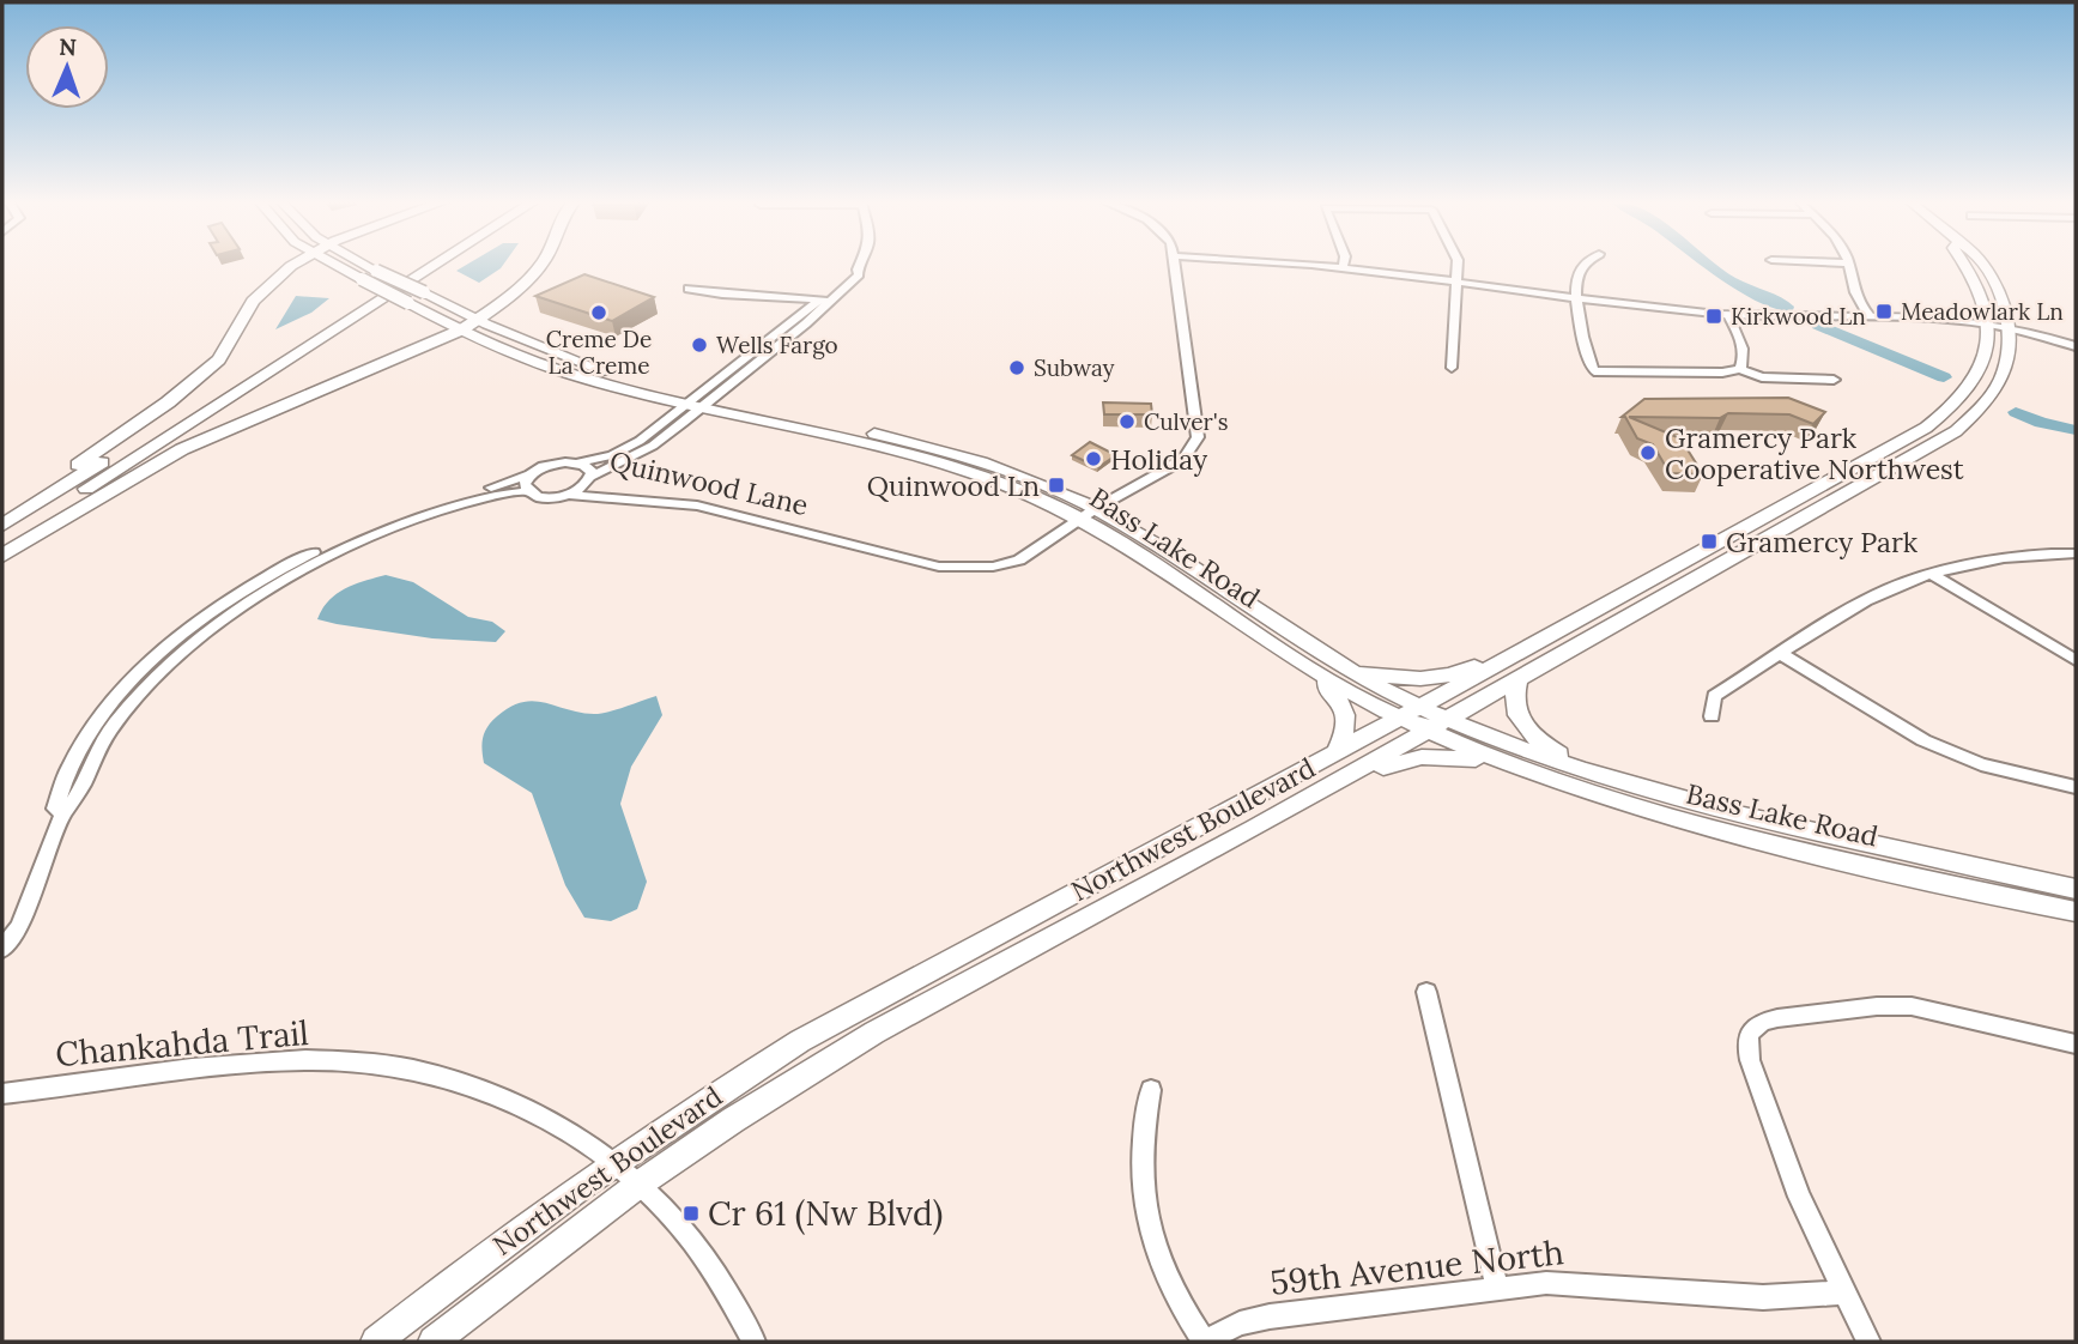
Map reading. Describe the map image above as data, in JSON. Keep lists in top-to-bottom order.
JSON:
{
  "streets": {
    "main road": ["Bass Lake Road", "Northwest Boulevard"],
    "street": ["Quinwood Lane", "Chankahda Trail", "59th Avenue North"]
  },
  "crossings": [
    ["Quinwood Lane", "Bass Lake Road"],
    ["Bass Lake Road", "Northwest Boulevard"],
    ["Northwest Boulevard", "Chankahda Trail"]
  ],
  "places": {
    "transit": [
      "Meadowlark Ln",
      "Kirkwood Ln",
      "Quinwood Ln",
      "Gramercy Park",
      "Cr 61 (Nw Blvd)"
    ],
    "other": [
      "Creme De La Creme",
      "Wells Fargo",
      "Subway",
      "Culver's",
      "Gramercy Park Cooperative Northwest",
      "Holiday"
    ]
  },
  "north": "top"
}
